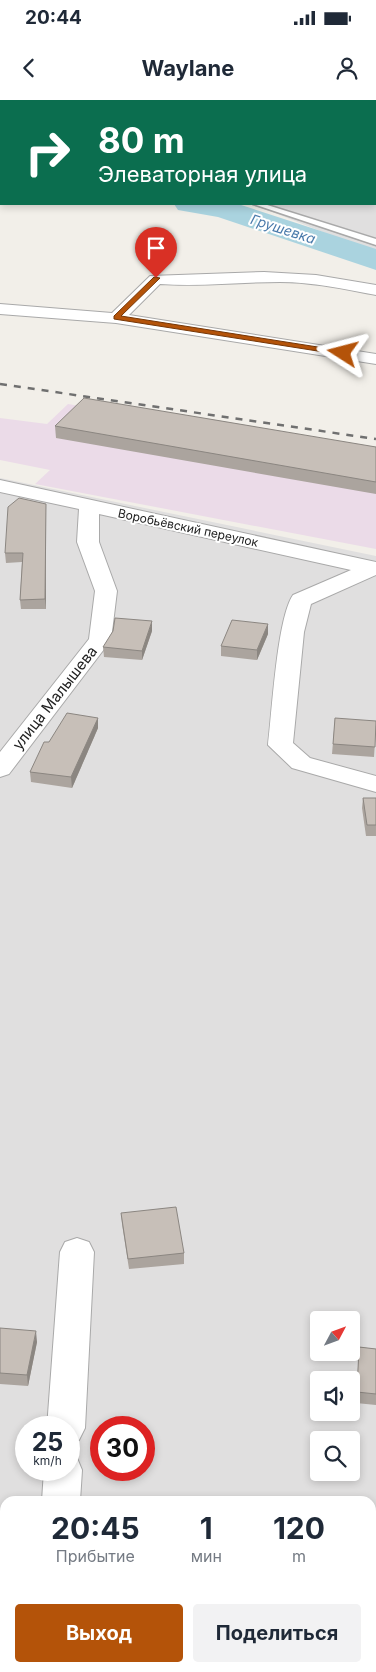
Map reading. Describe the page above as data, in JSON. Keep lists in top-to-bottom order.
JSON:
{
  "streets": {
    "street": ["Воробьёвский переулок", "улица Малышева"]
  },
  "crossings": [
    ["Воробьёвский переулок", "улица Малышева"]
  ],
  "water": ["Грушевка"],
  "north": "top right",
  "page": {
    "status": "20:44",
    "header": "Waylane",
    "turn": ["80 m", "Элеваторная улица"],
    "speed": "25 km/h",
    "limit": "30",
    "eta": [
      "20:45",
      "Прибытие",
      "1",
      "мин",
      "120",
      "m"
    ],
    "buttons": ["Выход", "Поделиться"]
  }
}
